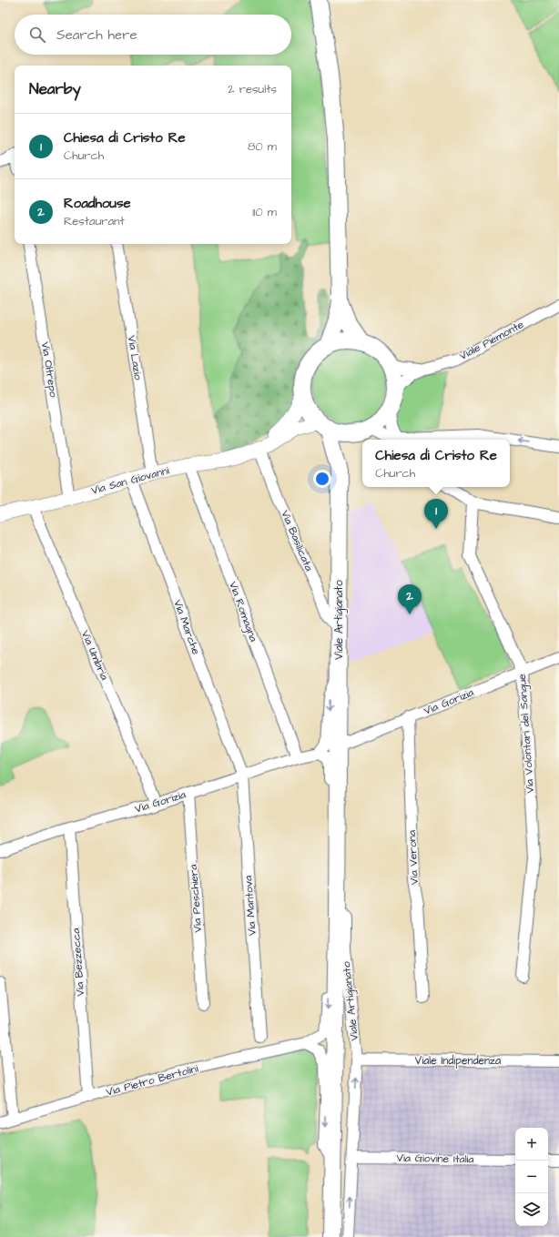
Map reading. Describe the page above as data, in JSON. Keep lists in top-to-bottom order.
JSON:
{
  "streets": {
    "main road": ["Viale Artigianato"],
    "street": [
      "Viale Piemonte",
      "Via Lazio",
      "Via Oltrepo",
      "Via San Giovanni",
      "Via Basilicata",
      "Via Romagna",
      "Via Marche",
      "Via Umbria",
      "Via Gorizia",
      "Via Volontari del Sangue",
      "Via Verona",
      "Via Peschiera",
      "Via Mantova",
      "Via Bezzecca",
      "Viale Indipendenza",
      "Via Pietro Bertolini",
      "Via Giovine Italia"
    ]
  },
  "crossings": [
    ["Viale Piemonte", "Via San Giovanni"],
    ["Viale Piemonte", "Viale Artigianato"],
    ["Via Lazio", "Via San Giovanni"],
    ["Via Oltrepo", "Via San Giovanni"],
    ["Via San Giovanni", "Via Basilicata"],
    ["Via San Giovanni", "Via Romagna"],
    ["Via San Giovanni", "Viale Artigianato"],
    ["Via San Giovanni", "Via Marche"],
    ["Via San Giovanni", "Via Umbria"],
    ["Via Basilicata", "Viale Artigianato"],
    ["Via Romagna", "Via Gorizia"],
    ["Viale Artigianato", "Via Gorizia"],
    ["Viale Artigianato", "Viale Indipendenza"],
    ["Viale Artigianato", "Via Pietro Bertolini"],
    ["Viale Artigianato", "Via Giovine Italia"],
    ["Via Marche", "Via Gorizia"],
    ["Via Marche", "Via Mantova"],
    ["Via Umbria", "Via Gorizia"],
    ["Via Gorizia", "Via Volontari del Sangue"],
    ["Via Gorizia", "Via Verona"],
    ["Via Gorizia", "Via Peschiera"],
    ["Via Gorizia", "Via Mantova"],
    ["Via Gorizia", "Via Bezzecca"],
    ["Via Bezzecca", "Via Pietro Bertolini"]
  ],
  "page": {
    "search": "Search here",
    "heading": ["Nearby", "2 results"],
    "list": [
      {
        "mark": "1",
        "name": "Chiesa di Cristo Re",
        "note": "Church",
        "value": "80 m"
      },
      {
        "mark": "2",
        "name": "Roadhouse",
        "note": "Restaurant",
        "value": "110 m"
      }
    ],
    "popup": ["Chiesa di Cristo Re", "Church"],
    "pins": ["1", "2"],
    "map_buttons": ["+", "−"]
  }
}
